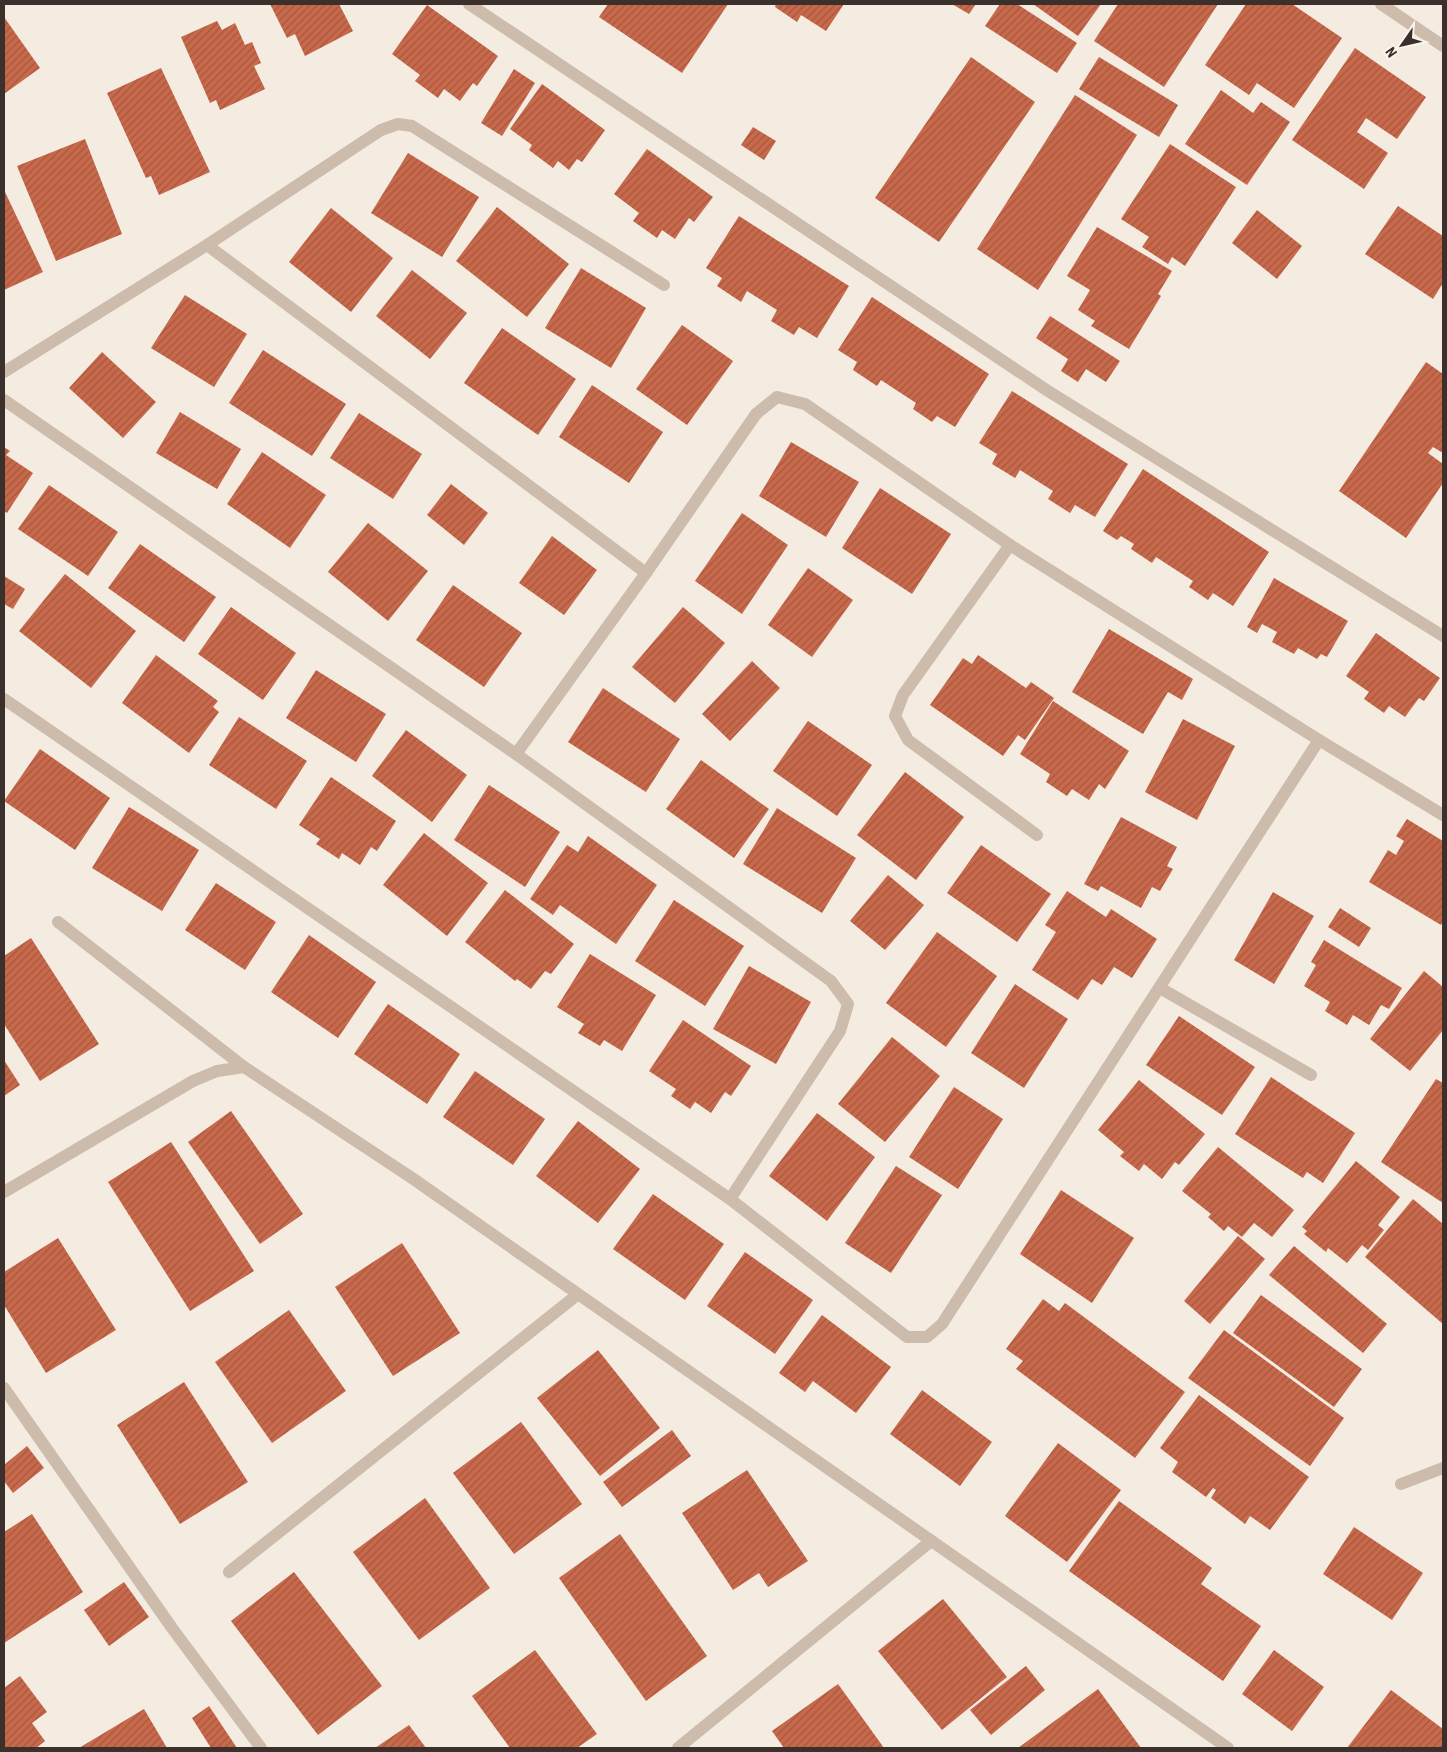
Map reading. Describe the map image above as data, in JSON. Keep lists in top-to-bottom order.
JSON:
{
  "north": "bottom left"
}
